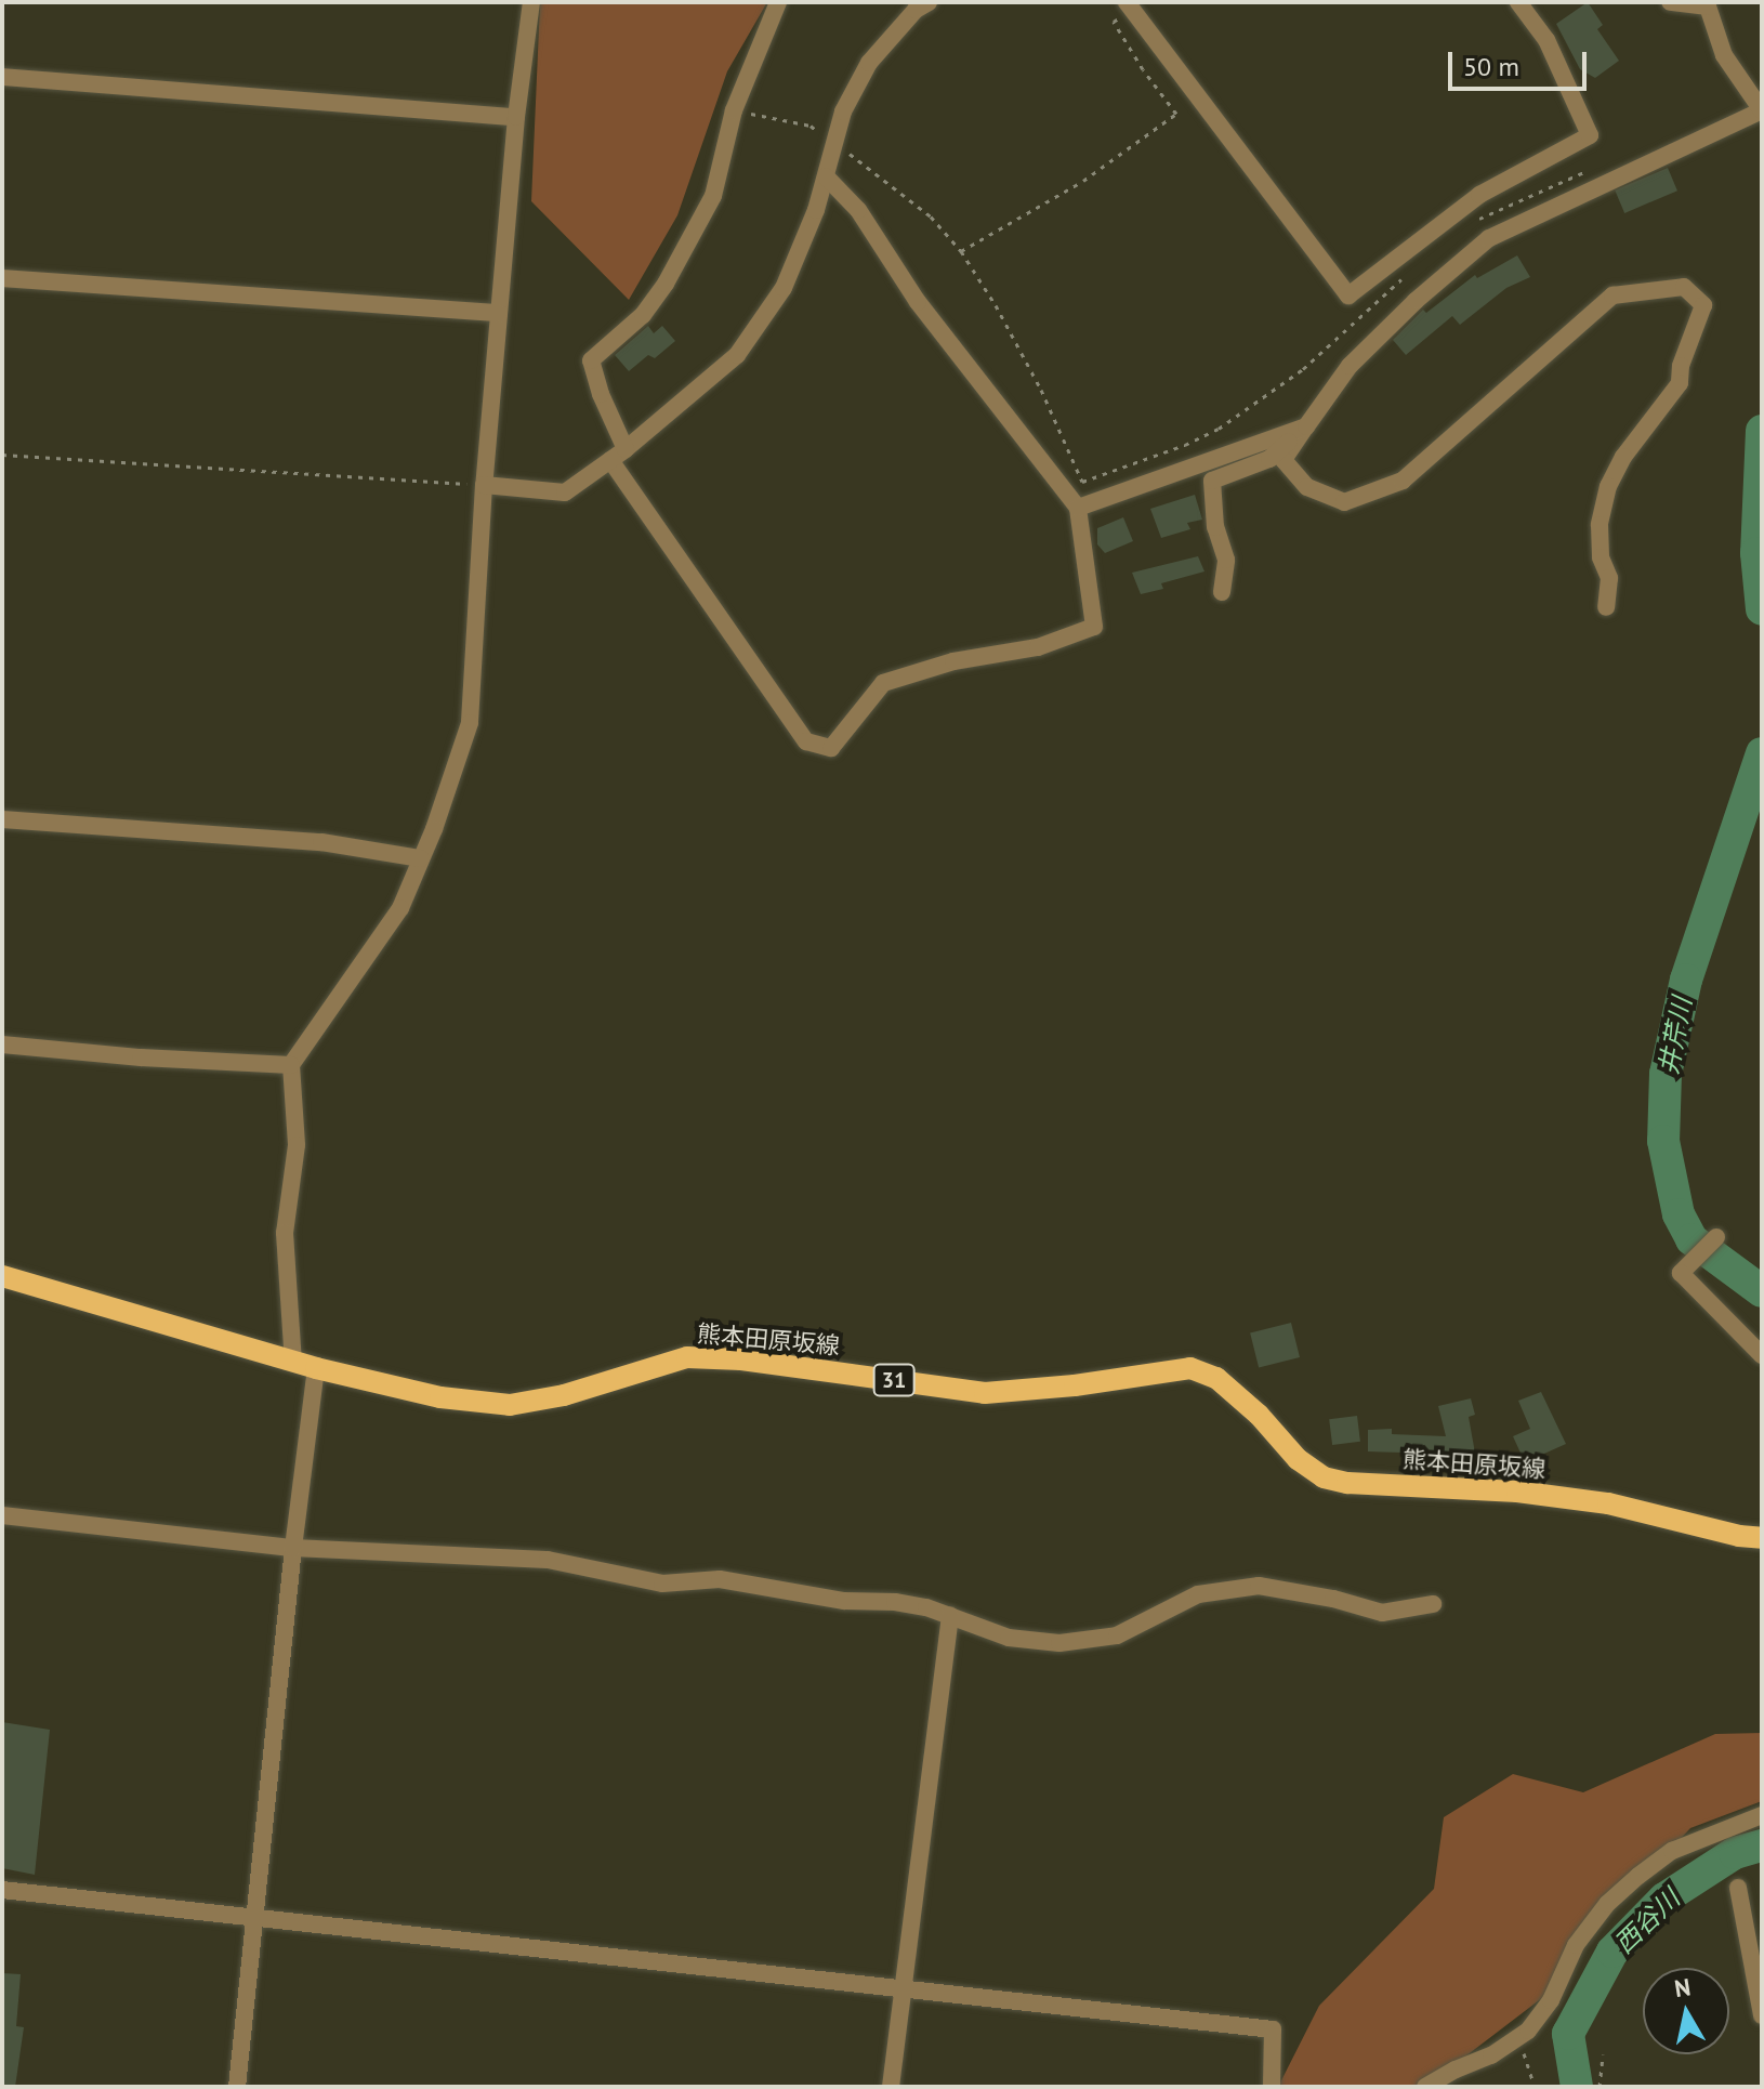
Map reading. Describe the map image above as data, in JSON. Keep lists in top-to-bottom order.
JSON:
{
  "streets": {
    "main road": ["熊本田原坂線", "31"]
  },
  "water": ["井芹川", "西谷川"],
  "scale_bar": "50 m",
  "north": "top"
}
